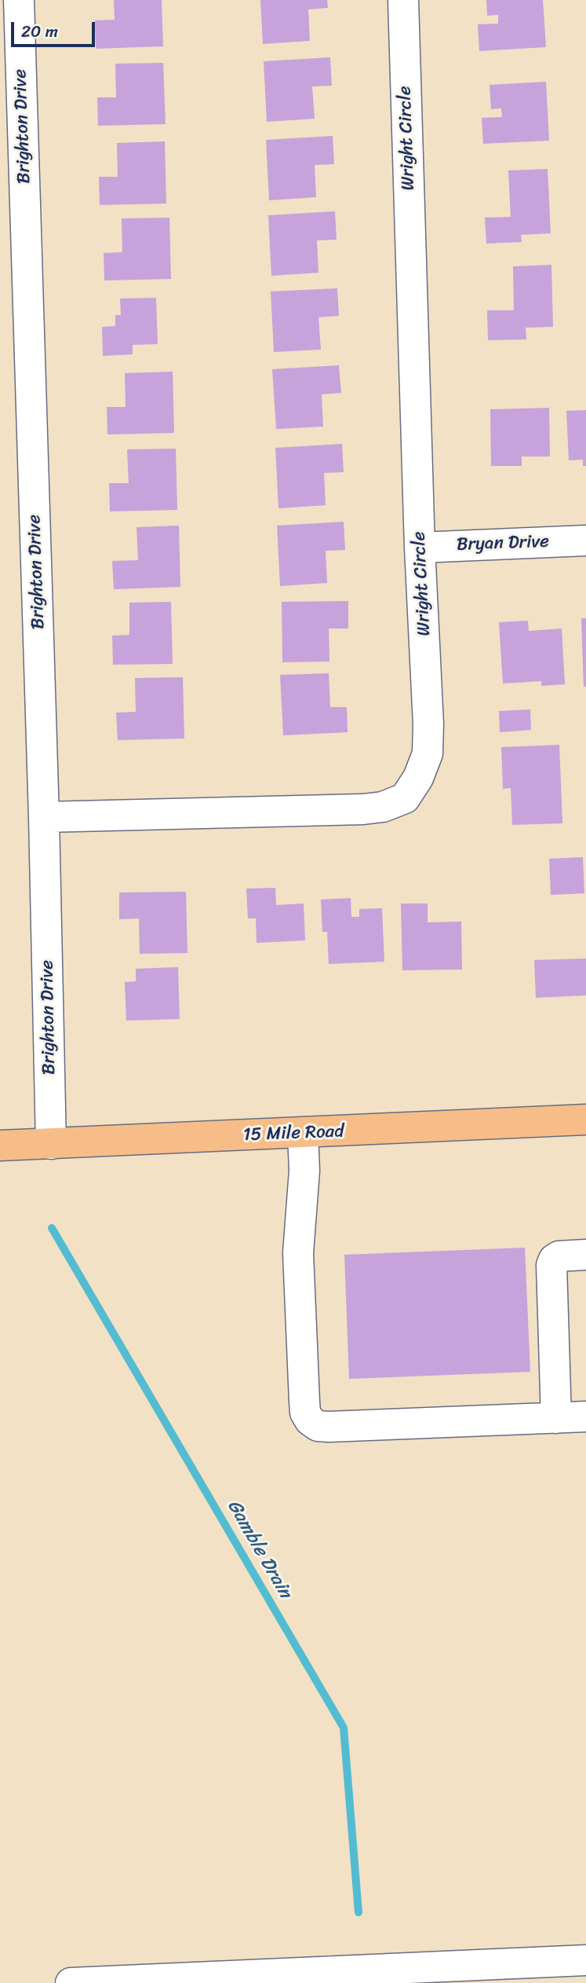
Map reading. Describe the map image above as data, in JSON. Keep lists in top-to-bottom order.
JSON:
{
  "streets": {
    "main road": ["15 Mile Road"],
    "street": ["Brighton Drive", "Wright Circle", "Bryan Drive"]
  },
  "crossings": [
    ["Brighton Drive", "Wright Circle"],
    ["Brighton Drive", "15 Mile Road"],
    ["Wright Circle", "Bryan Drive"]
  ],
  "water": ["Gamble Drain"],
  "scale_bar": "20 m"
}
